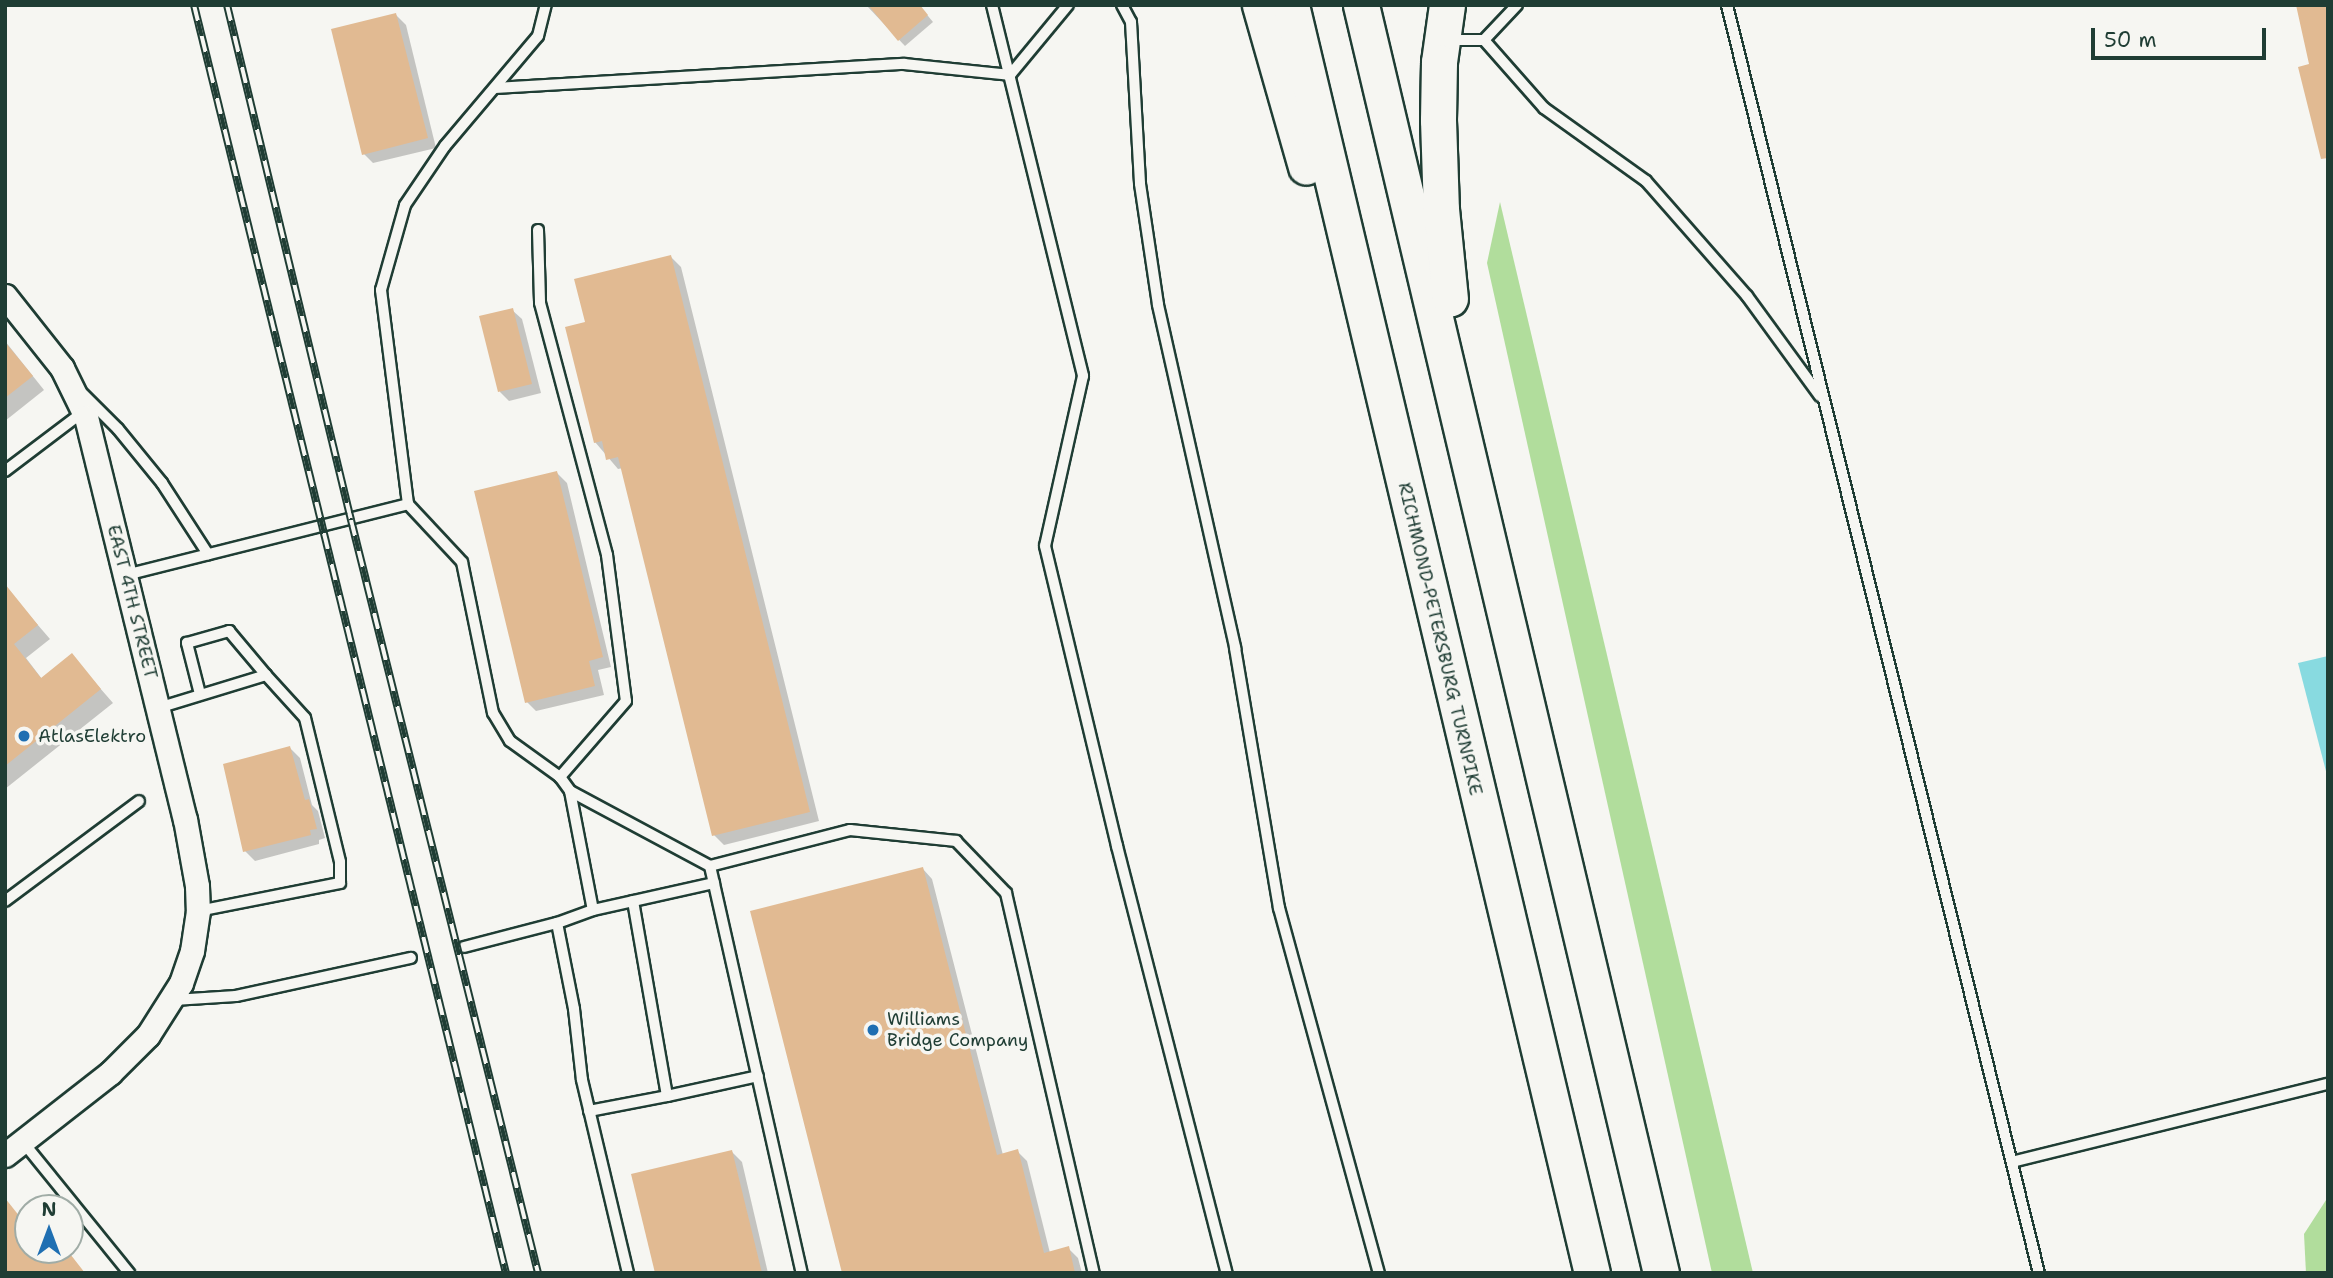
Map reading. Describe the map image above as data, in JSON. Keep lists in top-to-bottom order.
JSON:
{
  "streets": {
    "highway": ["RICHMOND-PETERSBURG TURNPIKE"],
    "street": ["EAST 4TH STREET"]
  },
  "places": ["AtlasElektro", "Williams Bridge Company"],
  "scale_bar": "50 m",
  "north": "top"
}
